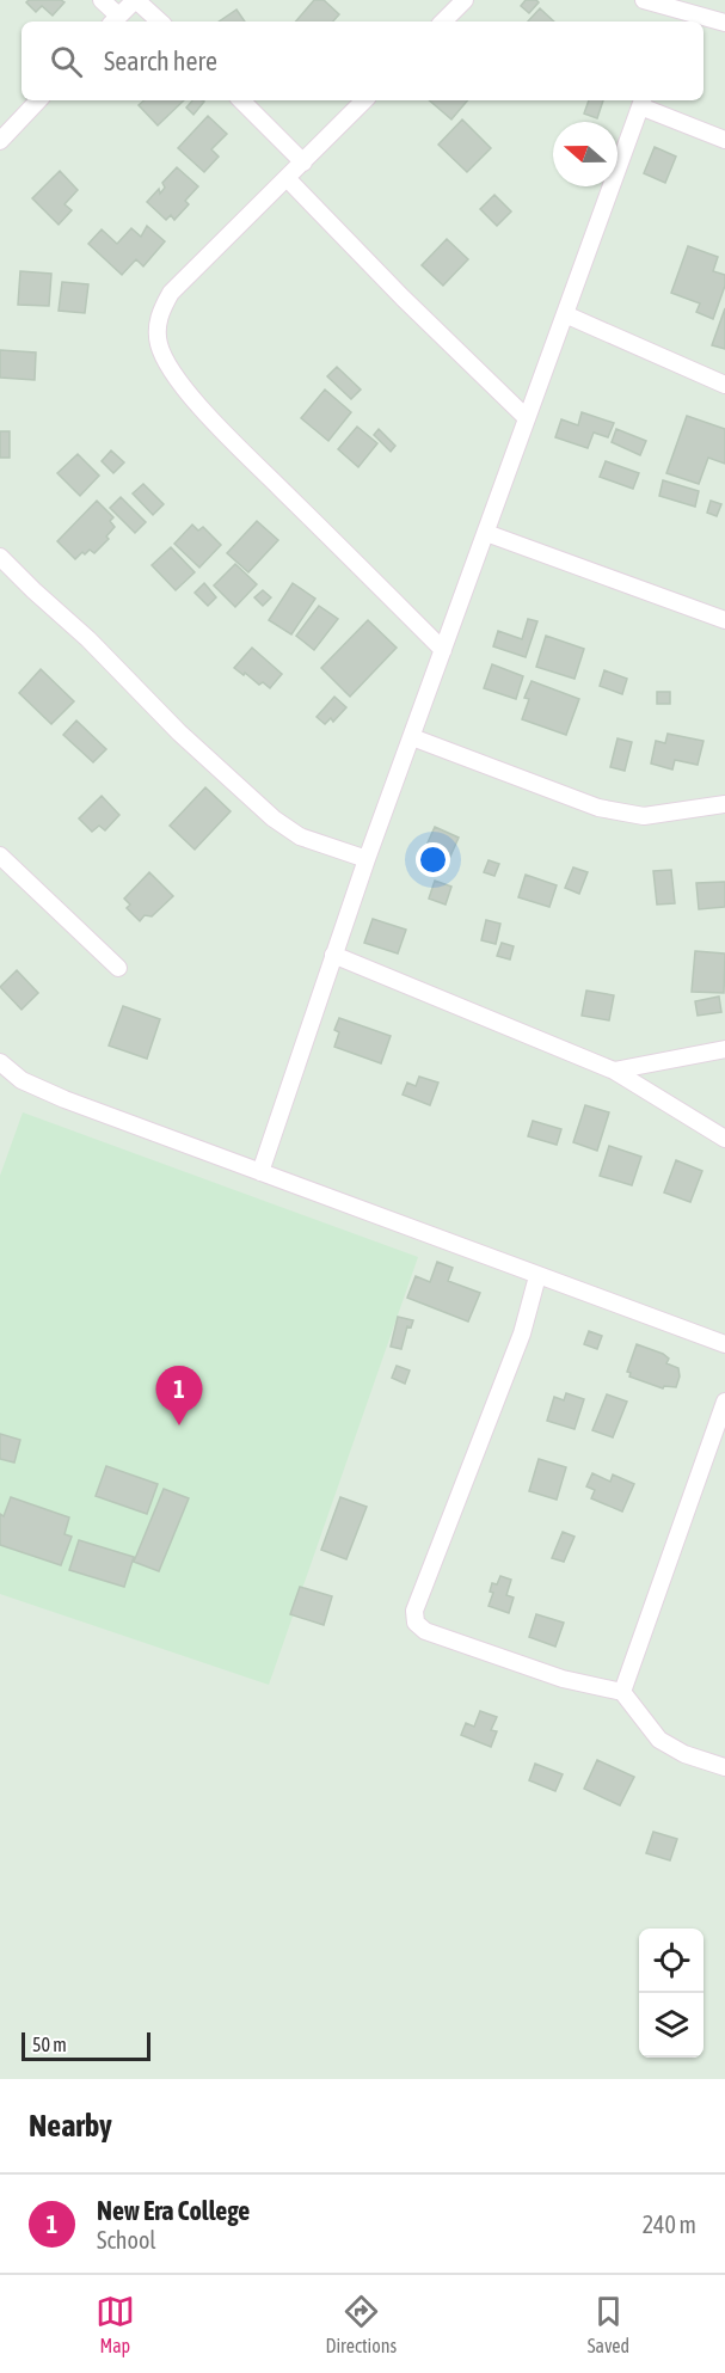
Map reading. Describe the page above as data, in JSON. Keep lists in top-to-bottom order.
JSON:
{
  "scale_bar": "50 m",
  "north": "left",
  "page": {
    "search": "Search here",
    "pins": "1",
    "scale": "50 m",
    "heading": "Nearby",
    "list": [
      {
        "mark": "1",
        "name": "New Era College",
        "note": "School",
        "value": "240 m"
      }
    ],
    "nav": ["Map", "Directions", "Saved"]
  }
}
